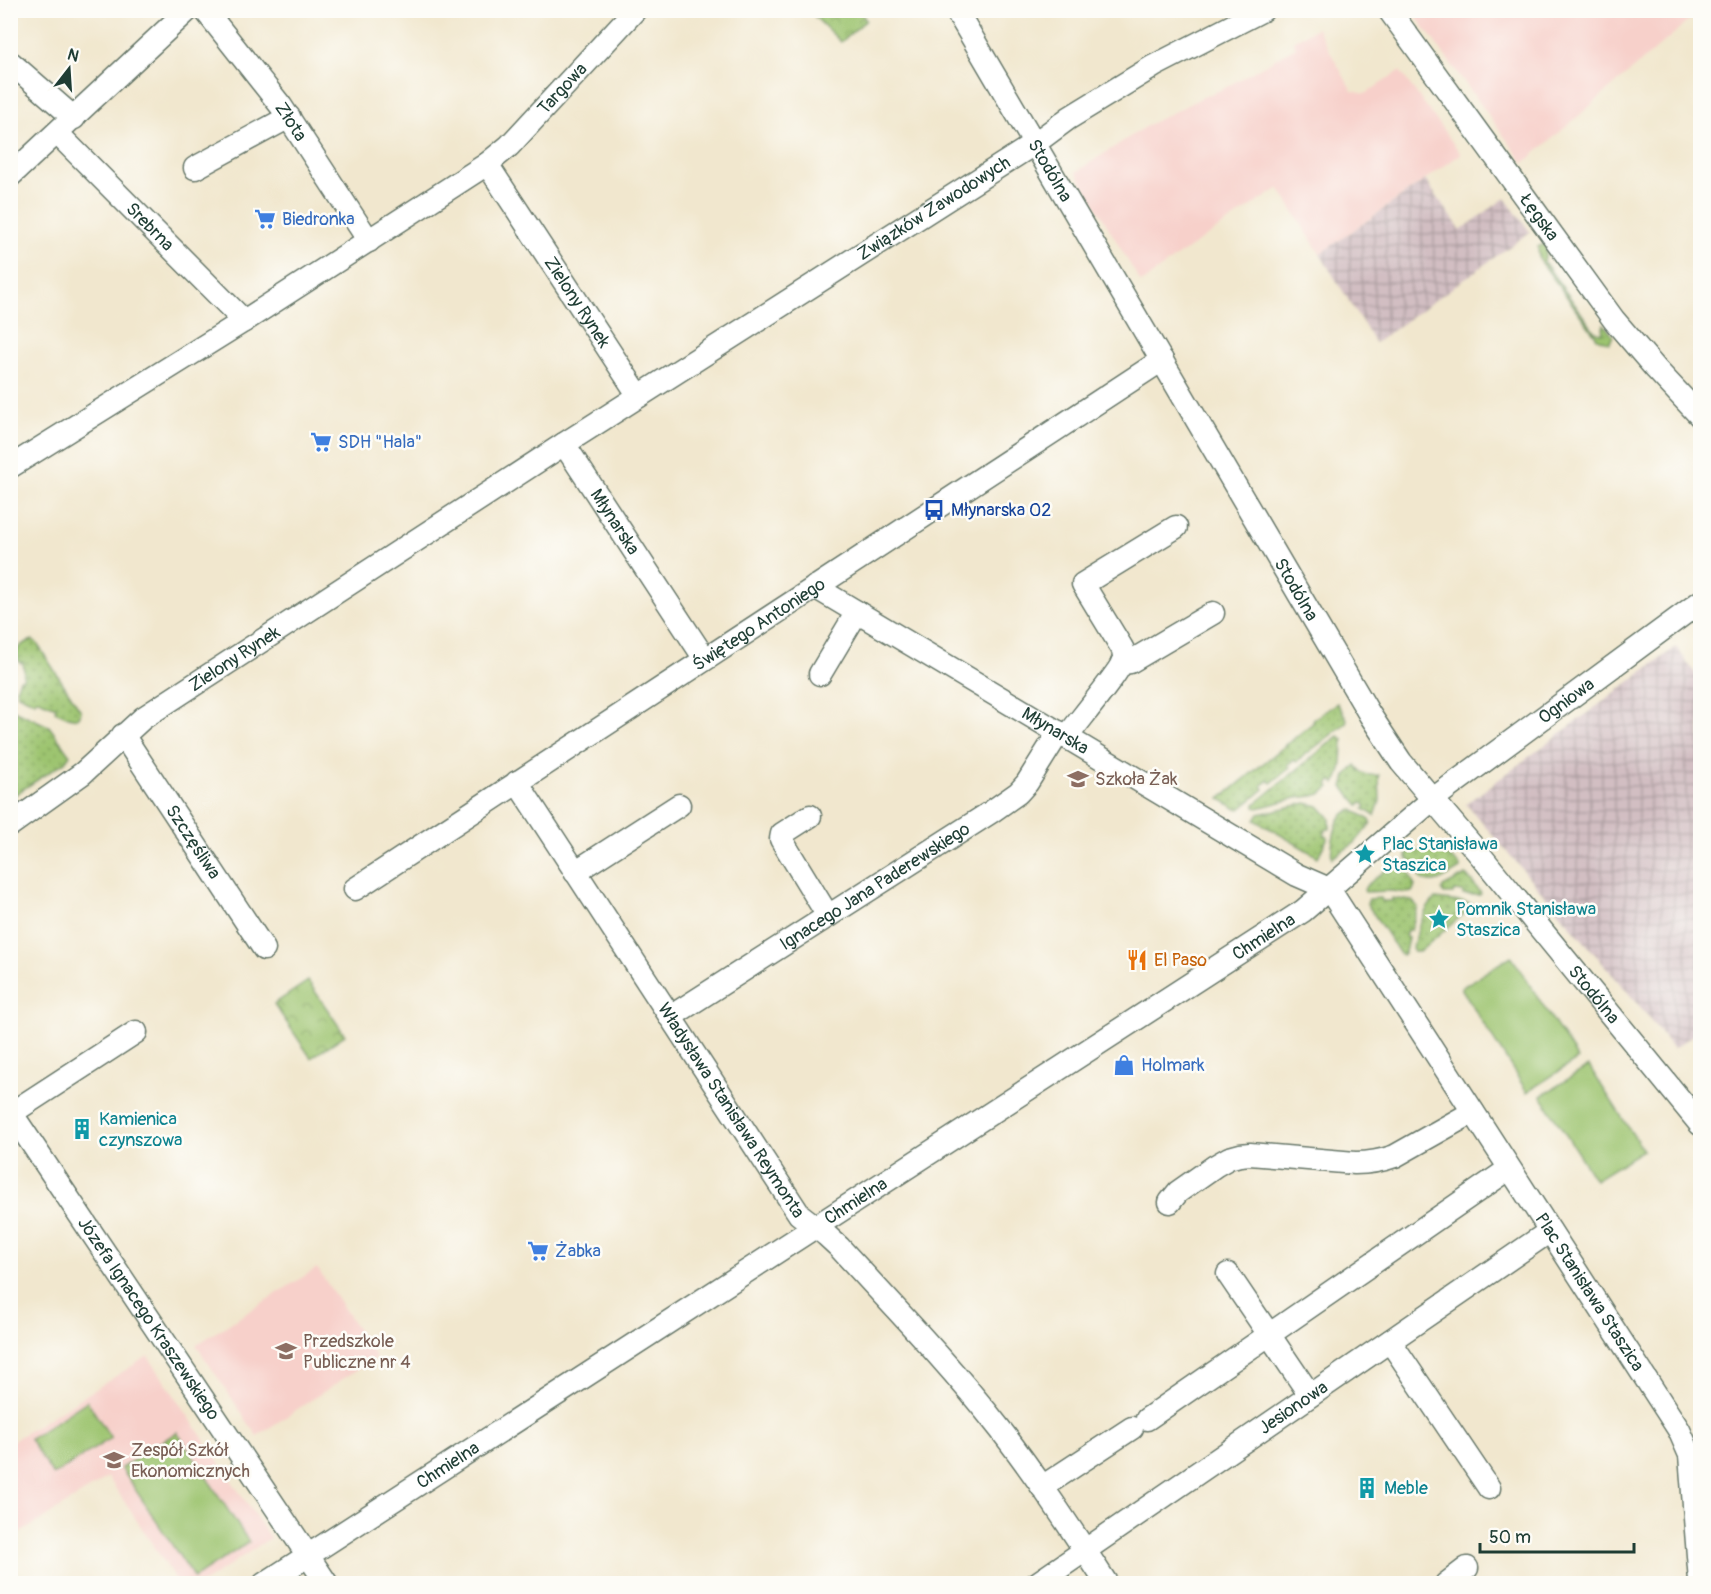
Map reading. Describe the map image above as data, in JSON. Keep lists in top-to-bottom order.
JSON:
{
  "streets": {
    "street": [
      "Targowa",
      "Złota",
      "Stodólna",
      "Związków Zawodowych",
      "Łęgska",
      "Srebrna",
      "Zielony Rynek",
      "Młynarska",
      "Świętego Antoniego",
      "Ogniowa",
      "Szczęśliwa",
      "Ignacego Jana Paderewskiego",
      "Chmielna",
      "Władysława Stanisława Reymonta",
      "Plac Stanisława Staszica",
      "Józefa Ignacego Kraszewskiego",
      "Jesionowa"
    ]
  },
  "crossings": [
    ["Targowa", "Zielony Rynek"],
    ["Stodólna", "Związków Zawodowych"],
    ["Stodólna", "Świętego Antoniego"],
    ["Stodólna", "Ogniowa"],
    ["Stodólna", "Chmielna"],
    ["Związków Zawodowych", "Zielony Rynek"],
    ["Zielony Rynek", "Młynarska"],
    ["Zielony Rynek", "Szczęśliwa"],
    ["Młynarska", "Świętego Antoniego"],
    ["Młynarska", "Ignacego Jana Paderewskiego"],
    ["Młynarska", "Chmielna"],
    ["Młynarska", "Plac Stanisława Staszica"],
    ["Świętego Antoniego", "Władysława Stanisława Reymonta"],
    ["Ogniowa", "Chmielna"],
    ["Ignacego Jana Paderewskiego", "Władysława Stanisława Reymonta"],
    ["Chmielna", "Władysława Stanisława Reymonta"],
    ["Chmielna", "Plac Stanisława Staszica"],
    ["Chmielna", "Józefa Ignacego Kraszewskiego"],
    ["Władysława Stanisława Reymonta", "Jesionowa"],
    ["Plac Stanisława Staszica", "Jesionowa"]
  ],
  "places": {
    "supermarket": ["Biedronka", "SDH \"Hala\"", "Żabka"],
    "bus stop": ["Młynarska 02"],
    "school or university": ["Szkoła Żak", "Przedszkole Publiczne nr 4", "Zespół Szkół Ekonomicznych"],
    "place": ["Plac Stanisława Staszica", "Pomnik Stanisława Staszica"],
    "restaurant": ["El Paso"],
    "shop": ["Holmark"],
    "building": ["Kamienica czynszowa", "Meble"]
  },
  "scale_bar": "50 m",
  "north": "top"
}
